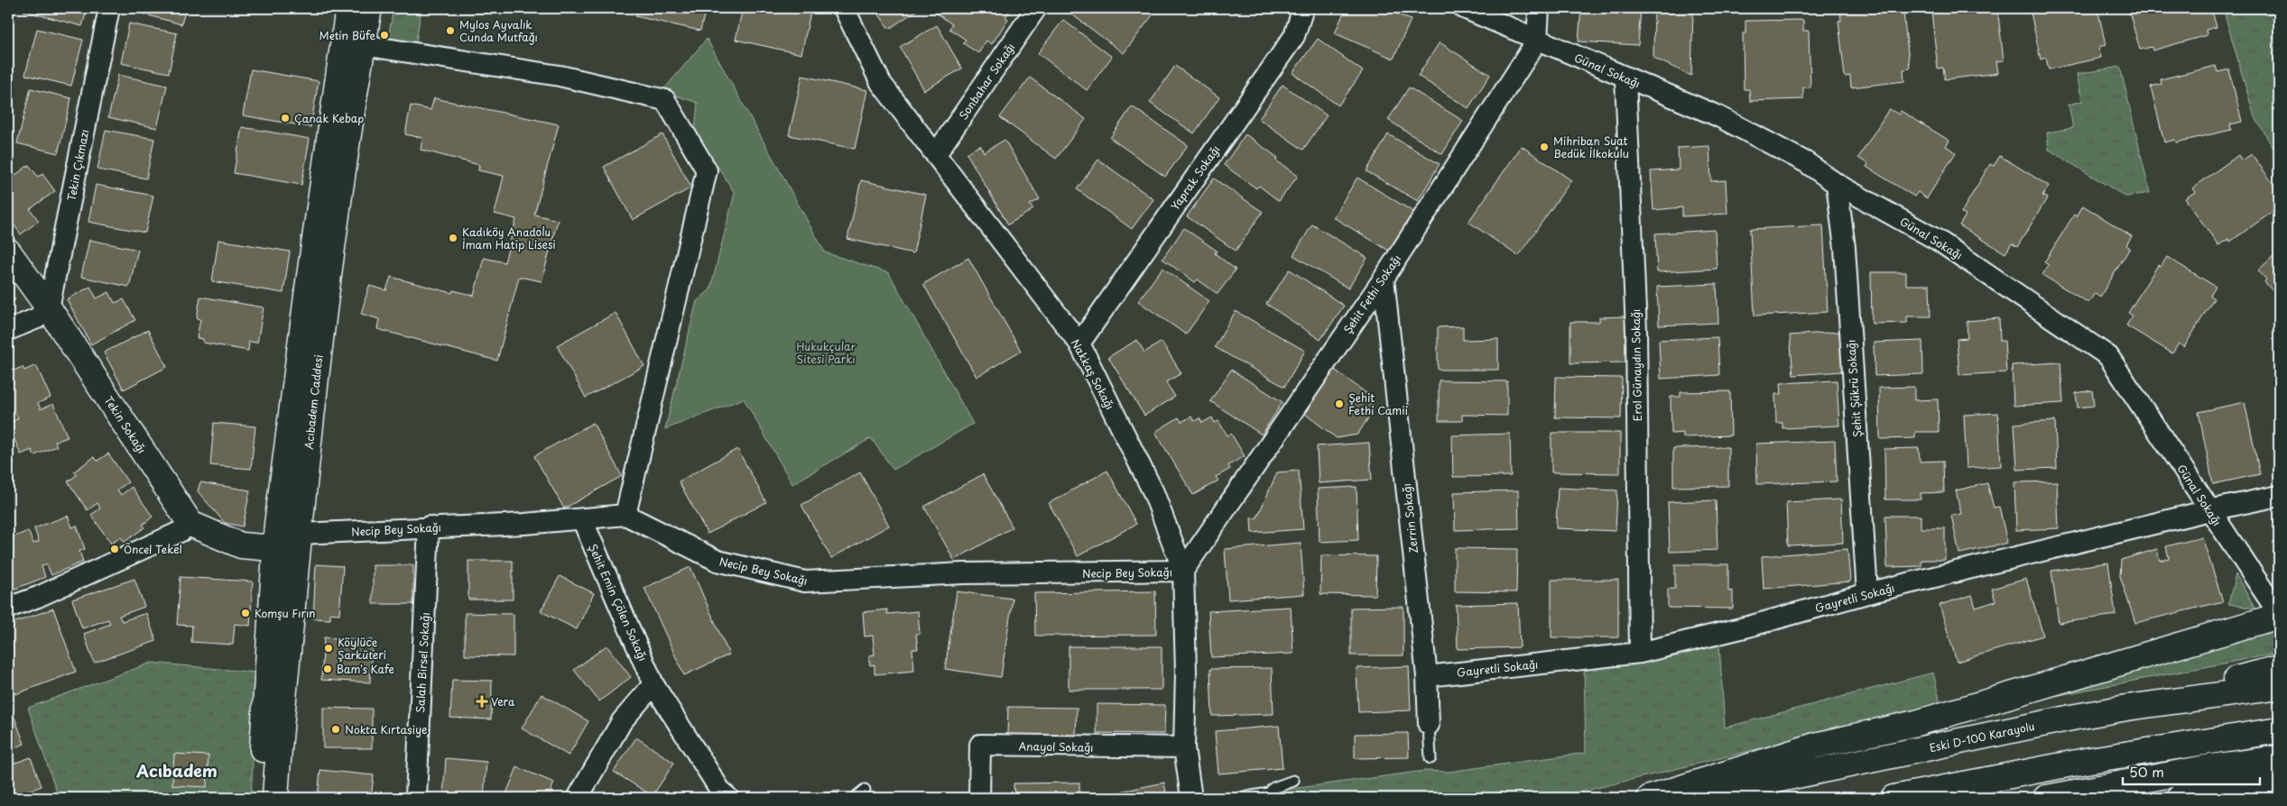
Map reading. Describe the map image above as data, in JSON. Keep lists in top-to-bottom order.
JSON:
{
  "streets": {
    "main road": ["Acıbadem Caddesi", "Tekin Sokağı", "Eski D-100 Karayolu"],
    "street": [
      "Günal Sokağı",
      "Sonbahar Sokağı",
      "Tekin Çıkmazı",
      "Yaprak Sokağı",
      "Şehit Fethi Sokağı",
      "Erol Günaydın Sokağı",
      "Nakkaş Sokağı",
      "Şehit Şükrü Sokağı",
      "Zerrin Sokağı",
      "Necip Bey Sokağı",
      "Gayretli Sokağı",
      "Şehit Emin Çölen Sokağı",
      "Salah Birsel Sokağı",
      "Anayol Sokağı"
    ]
  },
  "crossings": [
    ["Günal Sokağı", "Şehit Fethi Sokağı"],
    ["Günal Sokağı", "Erol Günaydın Sokağı"],
    ["Günal Sokağı", "Şehit Şükrü Sokağı"],
    ["Günal Sokağı", "Gayretli Sokağı"],
    ["Sonbahar Sokağı", "Nakkaş Sokağı"],
    ["Tekin Çıkmazı", "Tekin Sokağı"],
    ["Yaprak Sokağı", "Nakkaş Sokağı"],
    ["Şehit Fethi Sokağı", "Nakkaş Sokağı"],
    ["Şehit Fethi Sokağı", "Zerrin Sokağı"],
    ["Şehit Fethi Sokağı", "Necip Bey Sokağı"],
    ["Erol Günaydın Sokağı", "Gayretli Sokağı"],
    ["Nakkaş Sokağı", "Necip Bey Sokağı"],
    ["Nakkaş Sokağı", "Anayol Sokağı"],
    ["Şehit Şükrü Sokağı", "Gayretli Sokağı"],
    ["Acıbadem Caddesi", "Necip Bey Sokağı"],
    ["Zerrin Sokağı", "Gayretli Sokağı"],
    ["Necip Bey Sokağı", "Şehit Emin Çölen Sokağı"],
    ["Necip Bey Sokağı", "Salah Birsel Sokağı"]
  ],
  "districts": ["Acıbadem"],
  "parks": ["Hukukçular Sitesi Parkı"],
  "places": {
    "other": [
      "Mylos Ayvalık Cunda Mutfağı",
      "Metin Büfe",
      "Çanak Kebap",
      "Mihriban Suat Bedük İlkokulu",
      "Kadıköy Anadolu İmam Hatip Lisesi",
      "Şehit Fethi Camii",
      "Öncel Tekel",
      "Komşu Fırın",
      "Köylüce Şarküteri",
      "Bam's Kafe",
      "Nokta Kırtasiye"
    ],
    "health": ["Vera"]
  },
  "scale_bar": "50 m"
}
